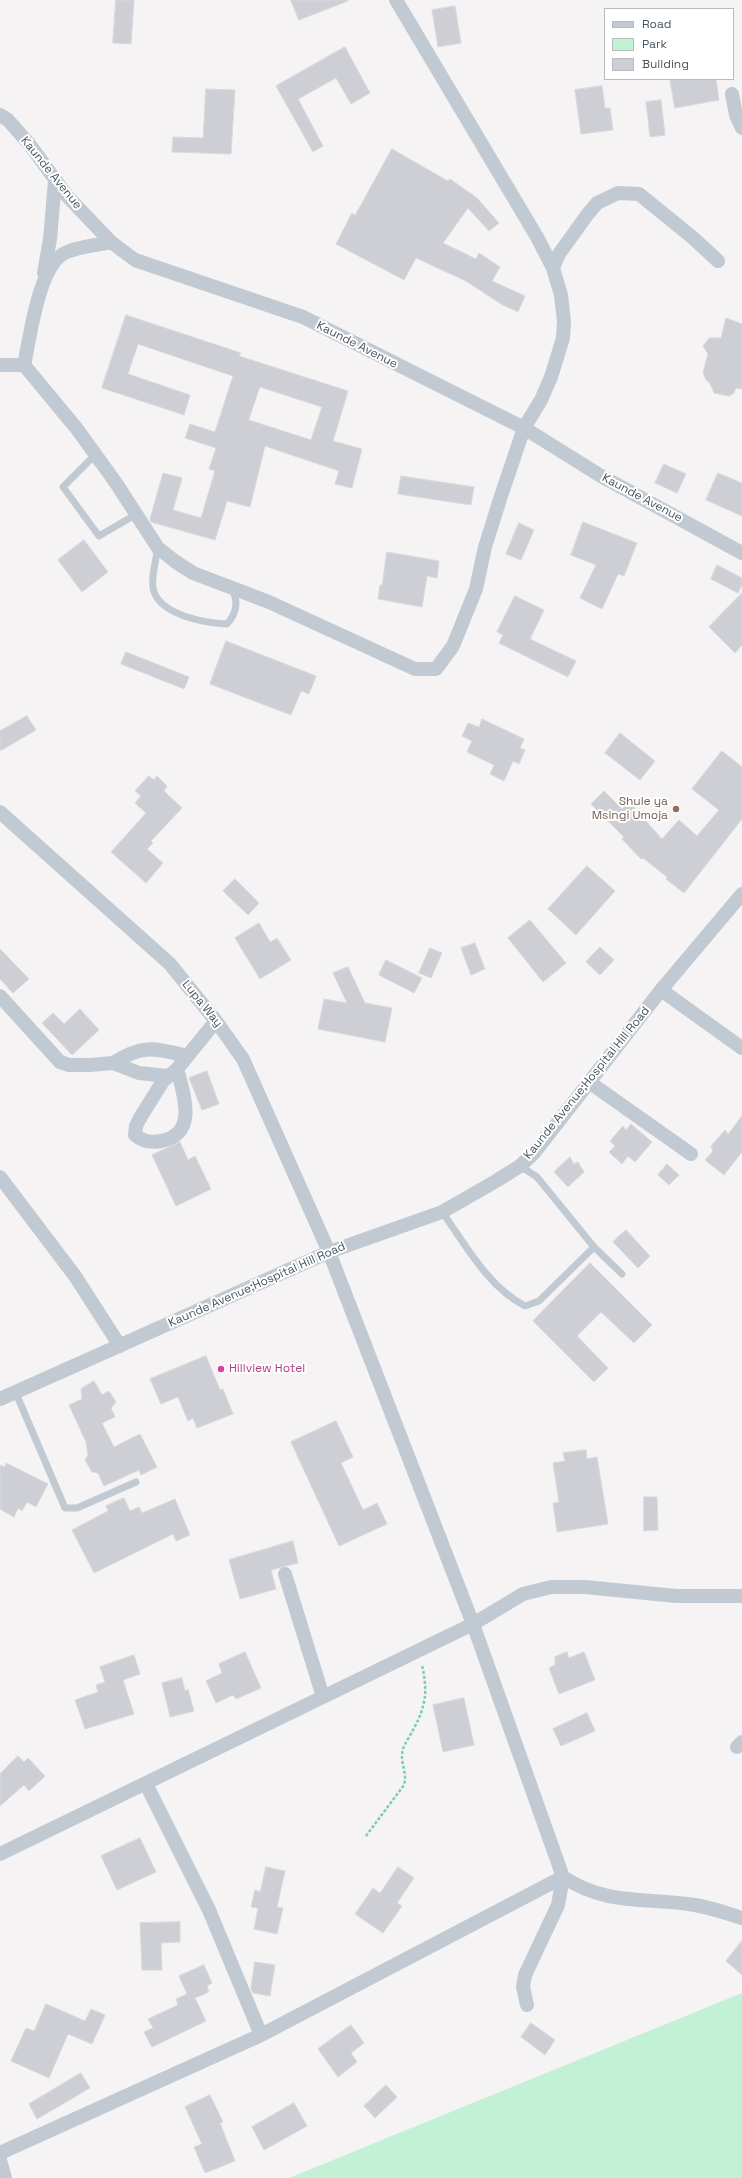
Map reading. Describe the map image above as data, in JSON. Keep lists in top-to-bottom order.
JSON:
{
  "streets": {
    "street": ["Kaunde Avenue", "Lupa Way", "Kaunde Avenue;Hospital Hill Road"]
  },
  "crossings": [
    ["Lupa Way", "Kaunde Avenue;Hospital Hill Road"]
  ],
  "places": ["Shule ya Msingi Umoja", "Hillview Hotel"],
  "legend": ["Road", "Park", "Building"]
}
